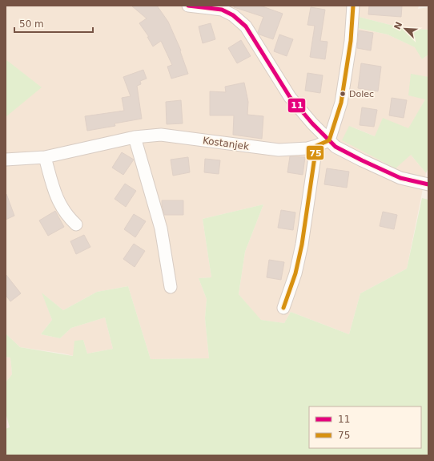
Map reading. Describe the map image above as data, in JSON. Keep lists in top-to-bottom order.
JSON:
{
  "streets": {
    "street": ["Kostanjek"]
  },
  "places": ["Dolec"],
  "lines": ["transit line 11", "transit line 75"],
  "legend": ["11", "75"],
  "scale_bar": "50 m",
  "north": "top left"
}
